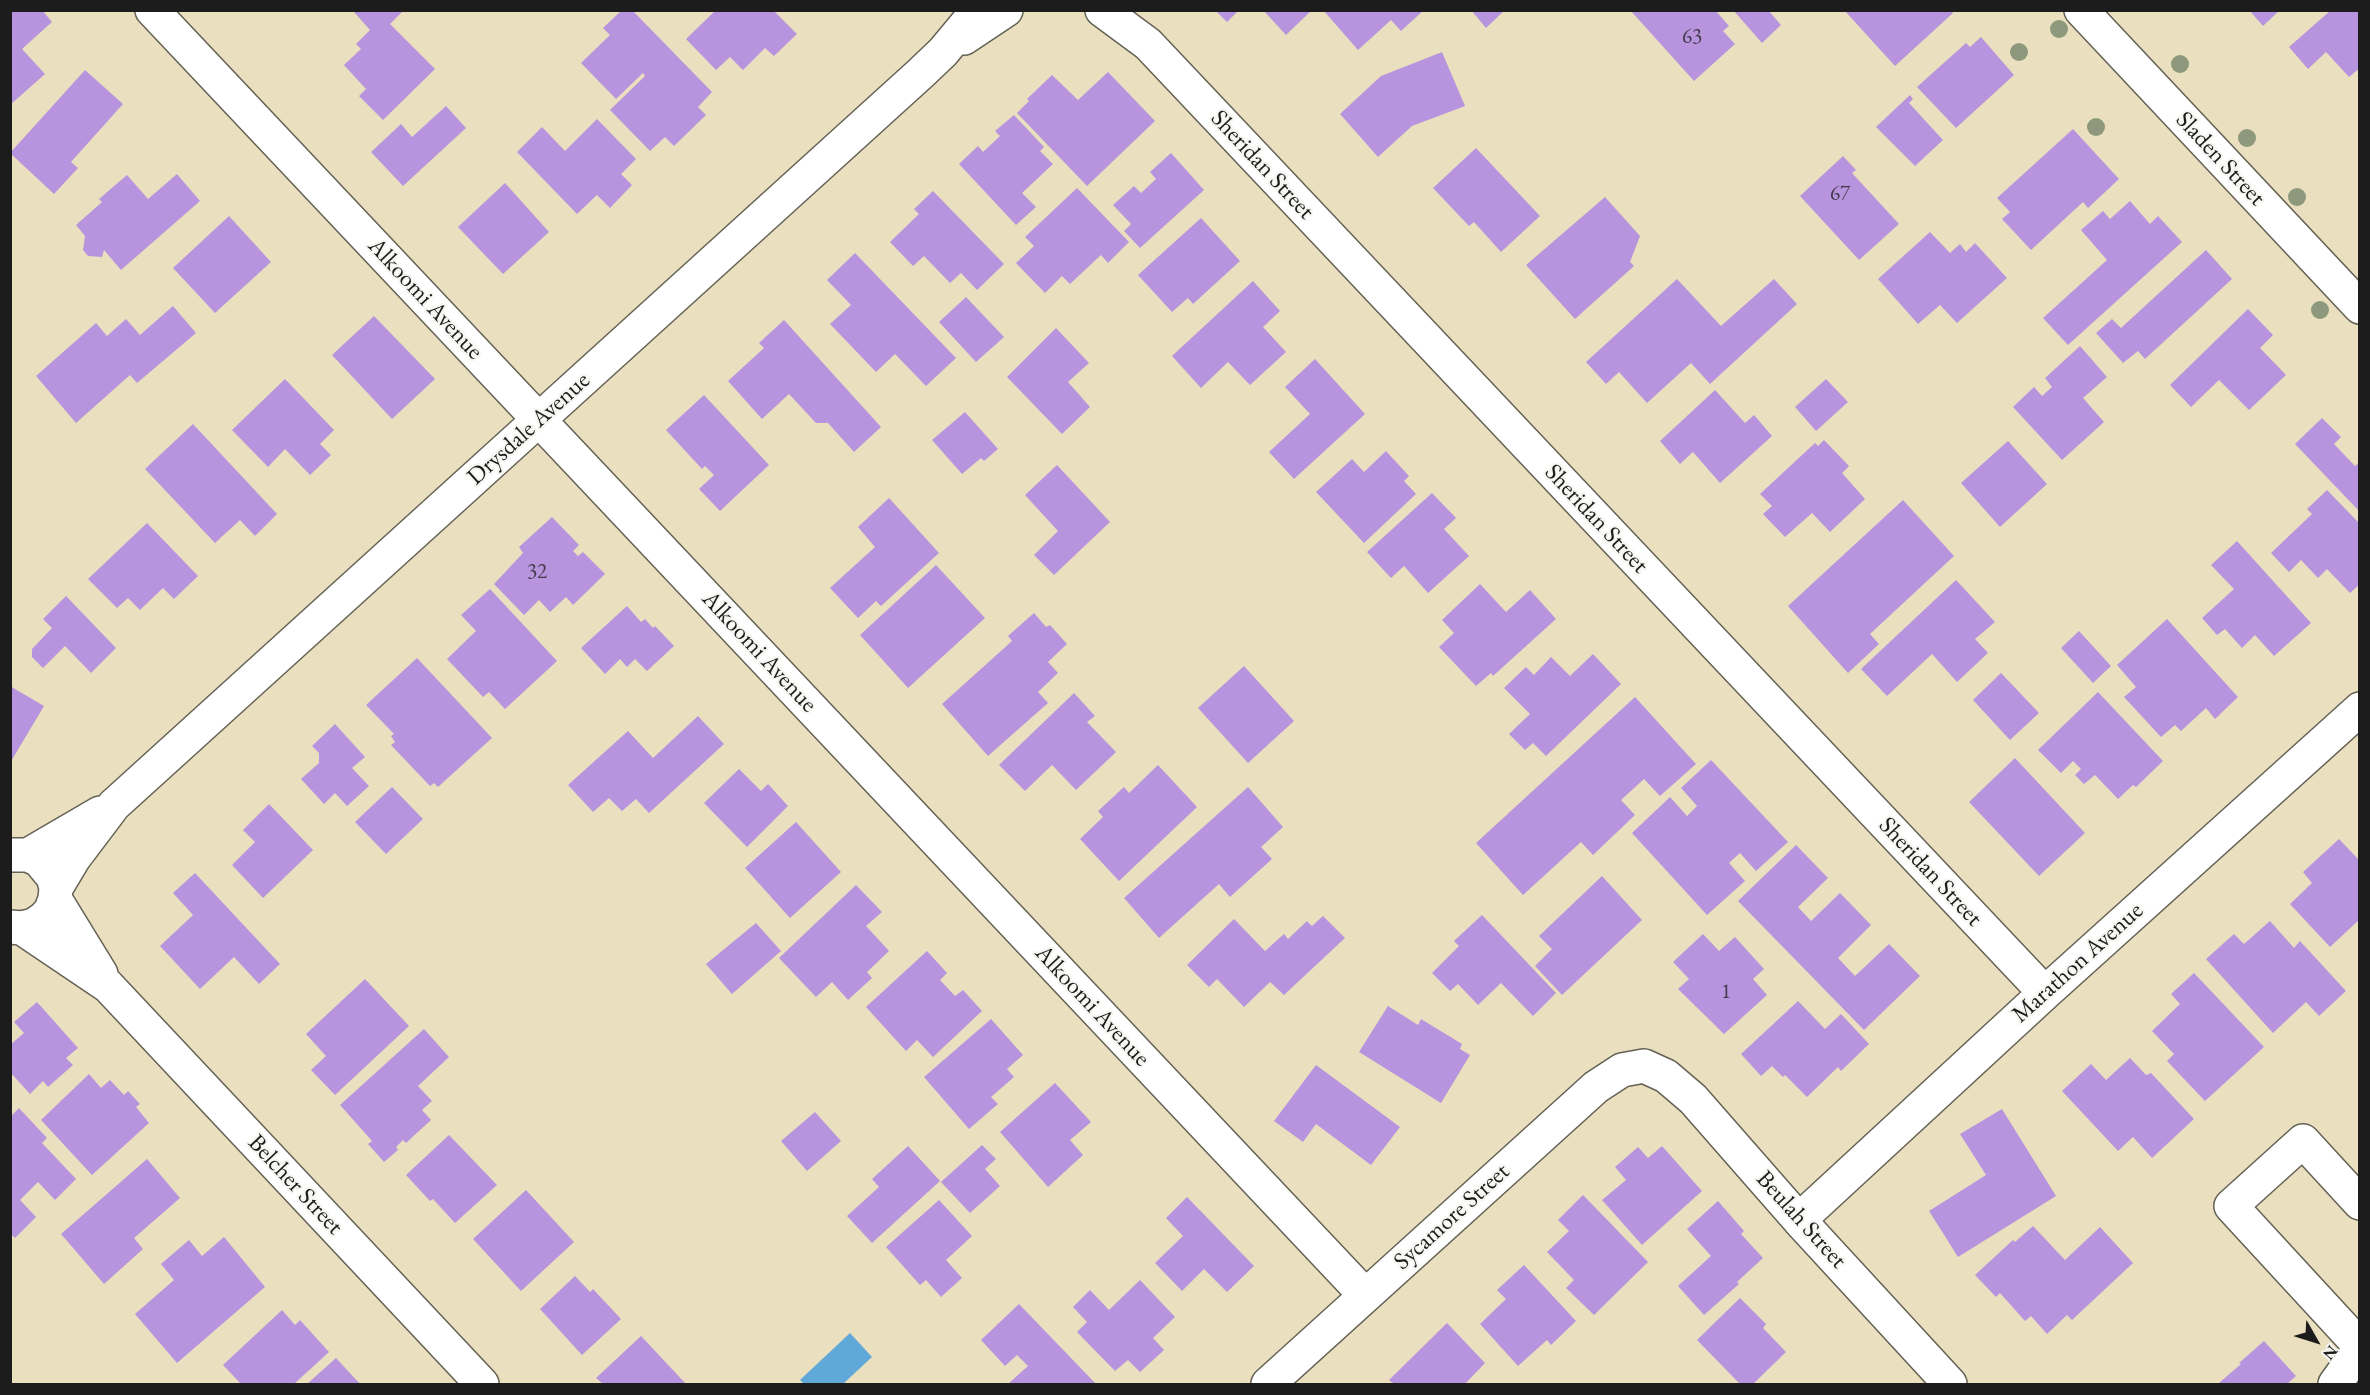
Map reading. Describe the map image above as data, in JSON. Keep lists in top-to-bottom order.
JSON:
{
  "streets": {
    "street": [
      "Sladen Street",
      "Sheridan Street",
      "Alkoomi Avenue",
      "Drysdale Avenue",
      "Marathon Avenue",
      "Belcher Street",
      "Sycamore Street",
      "Beulah Street"
    ]
  },
  "crossings": [
    ["Sheridan Street", "Marathon Avenue"],
    ["Alkoomi Avenue", "Drysdale Avenue"],
    ["Alkoomi Avenue", "Sycamore Street"],
    ["Drysdale Avenue", "Belcher Street"],
    ["Marathon Avenue", "Beulah Street"],
    ["Sycamore Street", "Beulah Street"]
  ],
  "house_numbers": [
    "63",
    "67",
    "32",
    "1"
  ],
  "north": "bottom right"
}
